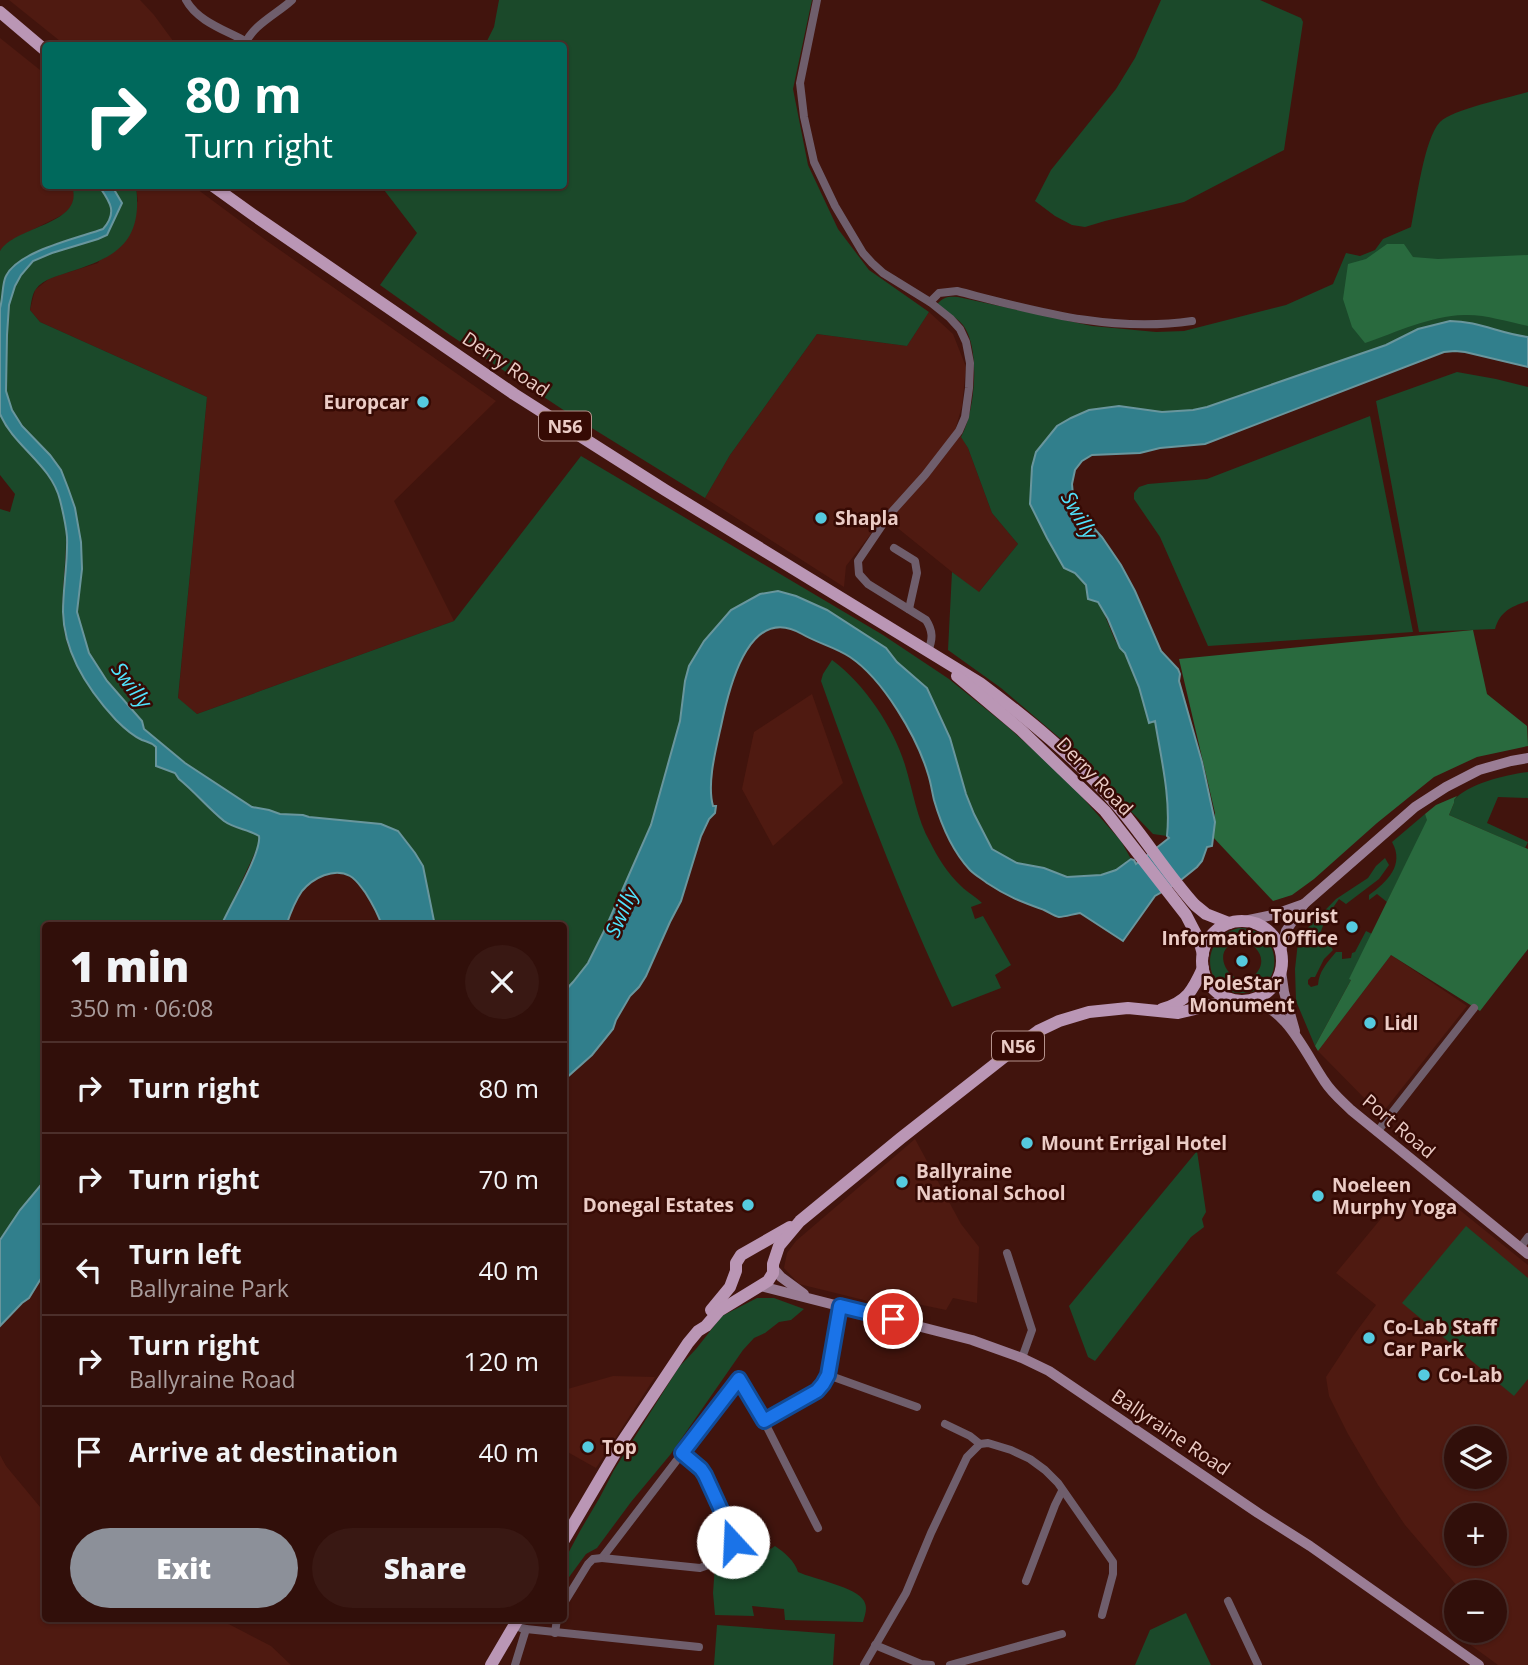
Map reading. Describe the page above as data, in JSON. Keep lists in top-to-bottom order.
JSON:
{
  "streets": {
    "main road": [
      "Derry Road",
      "N56",
      "Port Road",
      "Ballyraine Road"
    ]
  },
  "crossings": [
    ["Derry Road", "N56"],
    ["N56", "Ballyraine Road"]
  ],
  "water": ["Swilly"],
  "places": [
    "Europcar",
    "Shapla",
    "Tourist Information Office",
    "PoleStar Monument",
    "Lidl",
    "Mount Errigal Hotel",
    "Ballyraine National School",
    "Noeleen Murphy Yoga",
    "Donegal Estates",
    "Co-Lab Staff Car Park",
    "Co-Lab",
    "Top"
  ],
  "page": {
    "turn": ["80 m", "Turn right"],
    "heading": ["1 min", "350 m · 06:08"],
    "list": [
      {
        "name": "Turn right",
        "value": "80 m"
      },
      {
        "name": "Turn right",
        "value": "70 m"
      },
      {
        "name": "Turn left",
        "note": "Ballyraine Park",
        "value": "40 m"
      },
      {
        "name": "Turn right",
        "note": "Ballyraine Road",
        "value": "120 m"
      },
      {
        "name": "Arrive at destination",
        "value": "40 m"
      }
    ],
    "map_buttons": ["+", "−"],
    "buttons": ["Exit", "Share"]
  }
}
